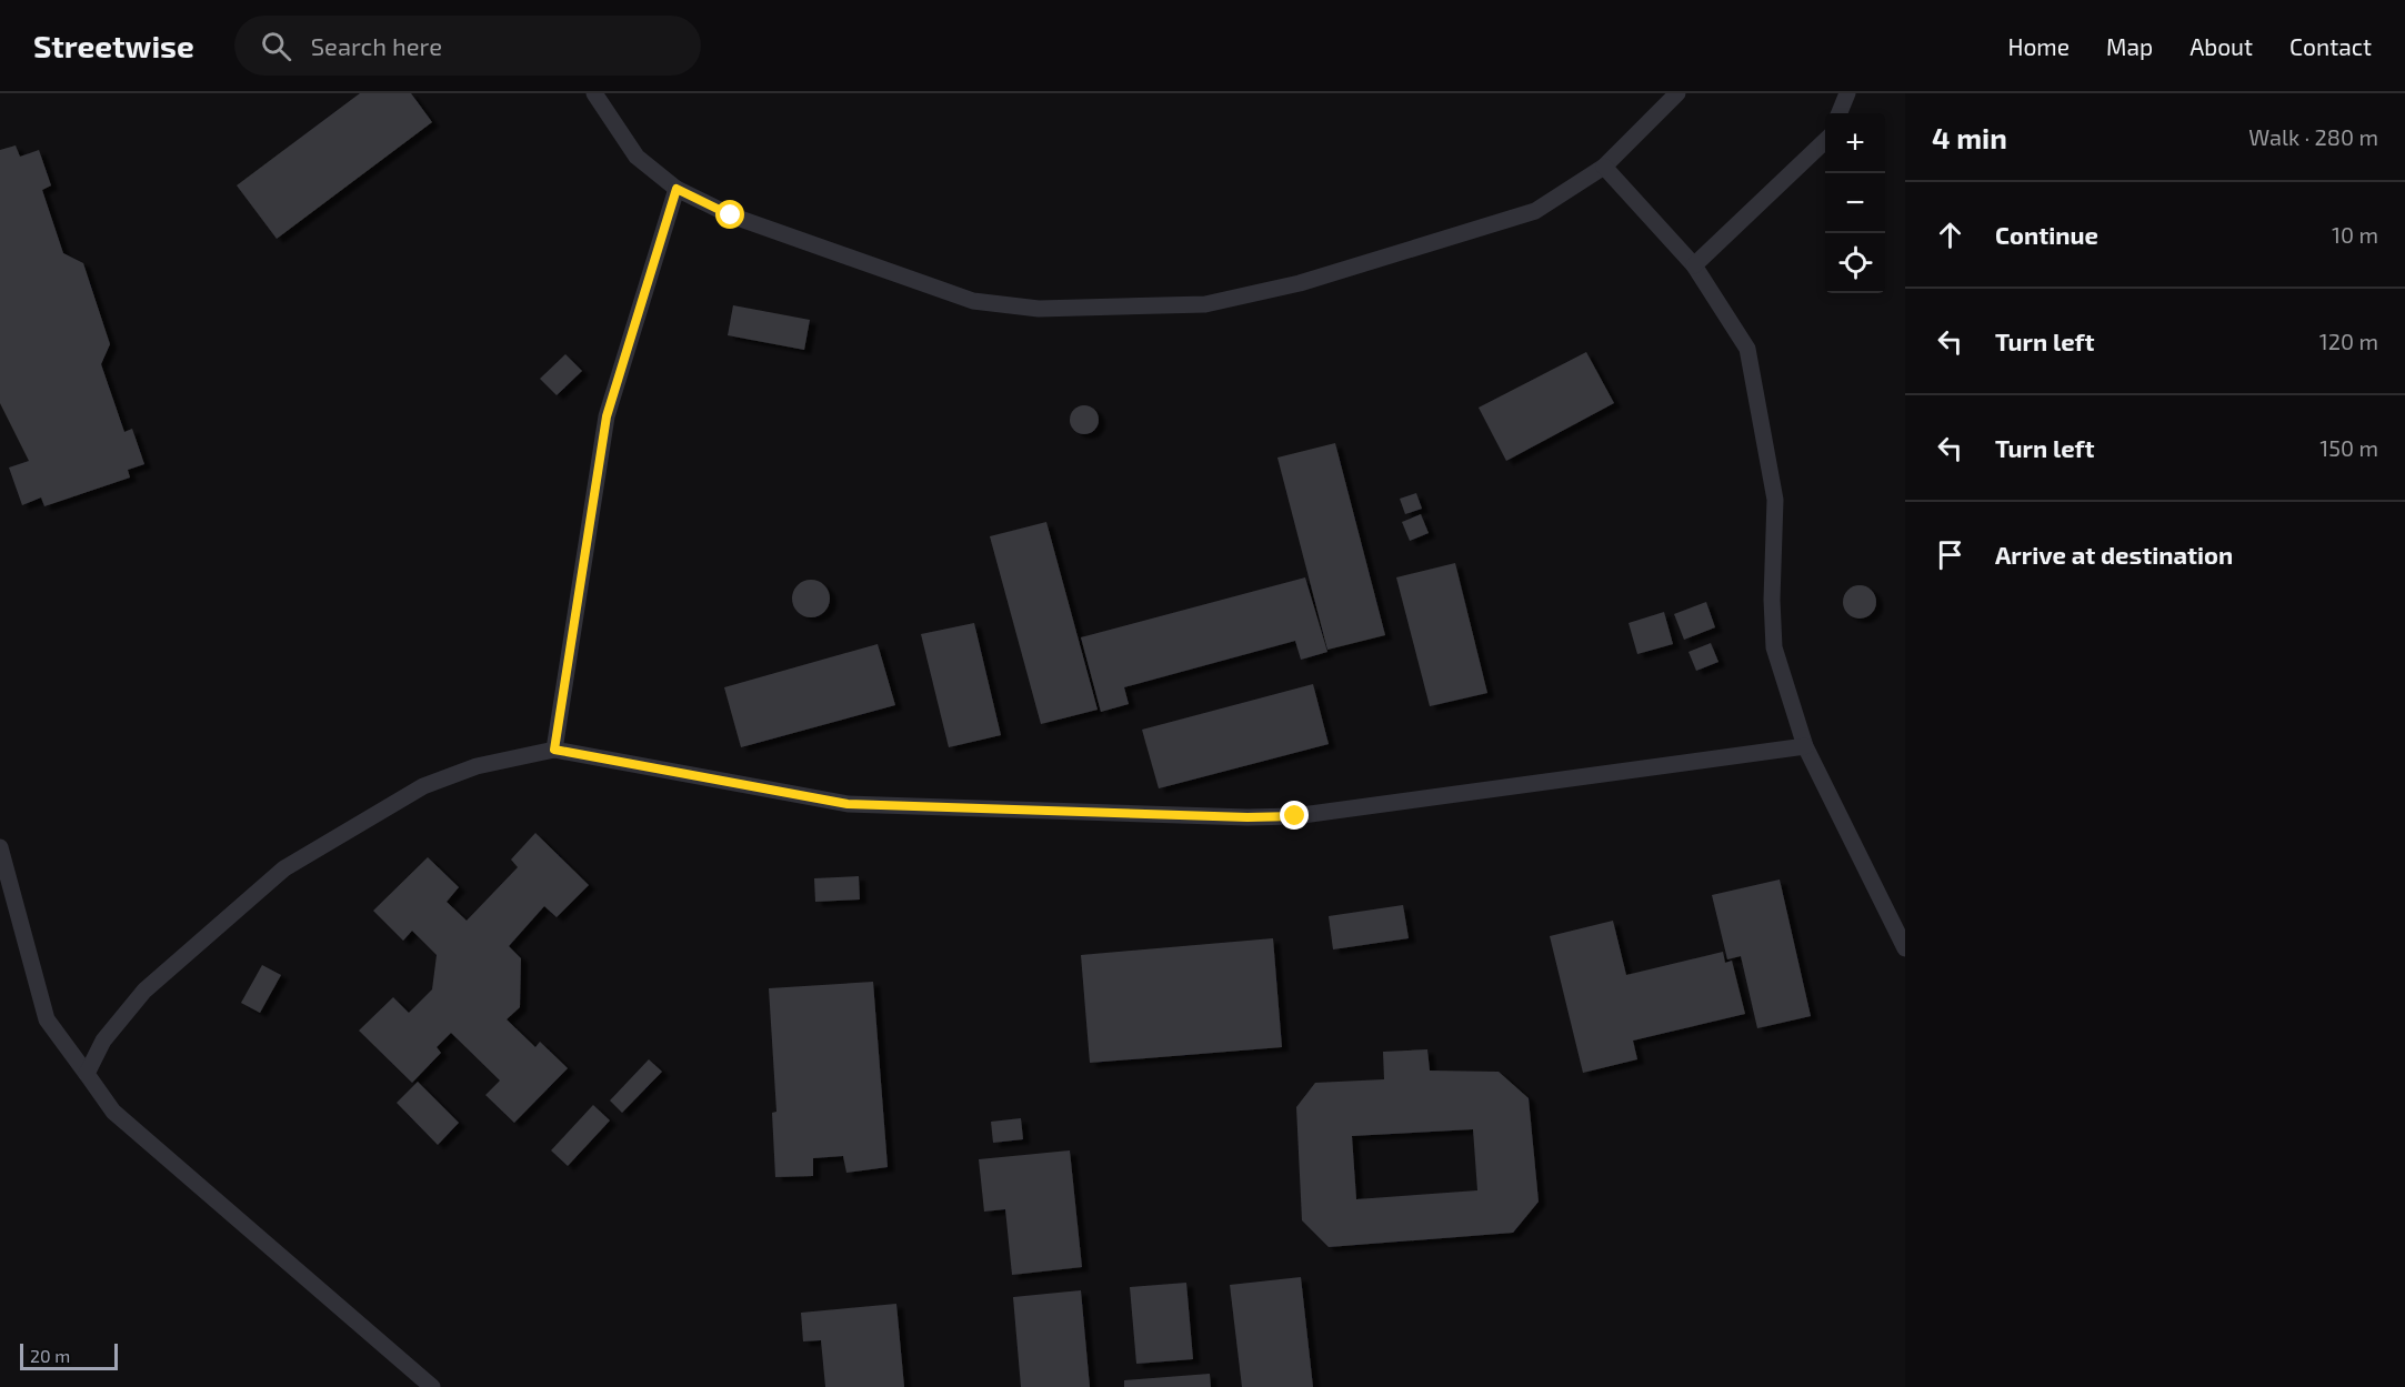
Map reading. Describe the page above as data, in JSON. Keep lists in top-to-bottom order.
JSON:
{
  "scale_bar": "20 m",
  "page": {
    "header": "Streetwise",
    "search": "Search here",
    "nav": [
      "Home",
      "Map",
      "About",
      "Contact"
    ],
    "heading": ["4 min", "Walk · 280 m"],
    "map_buttons": ["+", "−"],
    "list": [
      ["Continue", "10 m"],
      ["Turn left", "120 m"],
      ["Turn left", "150 m"],
      "Arrive at destination"
    ],
    "scale": "20 m"
  }
}
